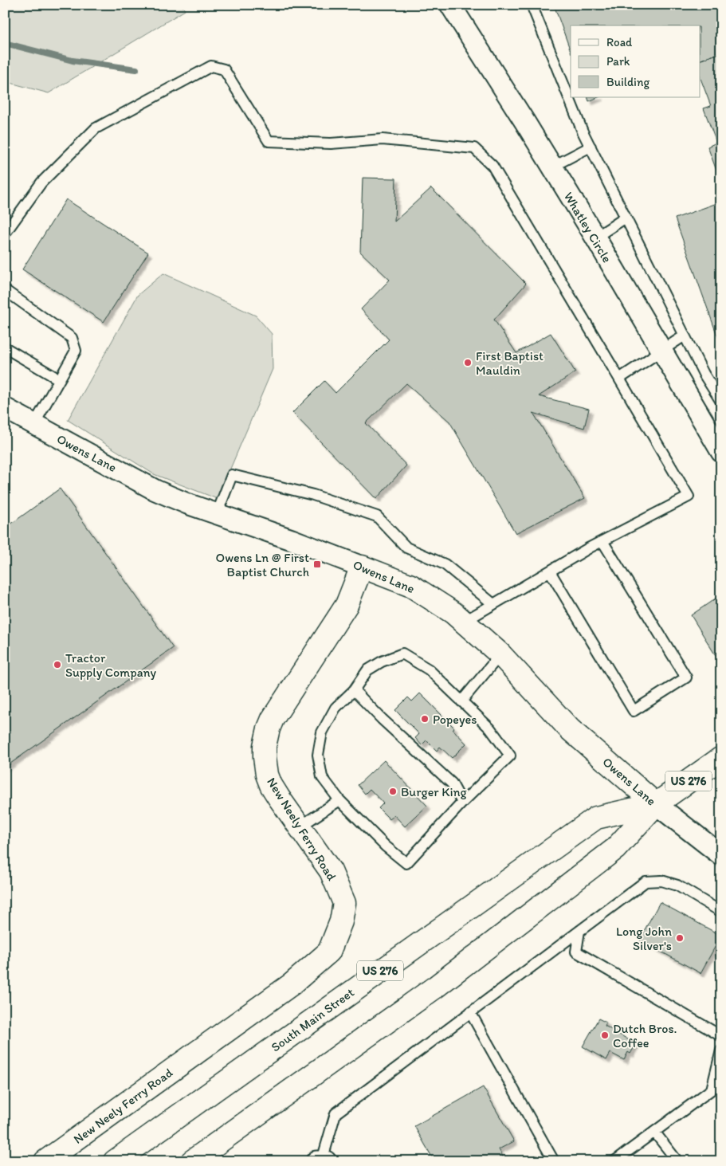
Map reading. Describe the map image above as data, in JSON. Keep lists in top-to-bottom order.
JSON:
{
  "streets": {
    "main road": [
      "Owens Lane",
      "US 276",
      "New Neely Ferry Road",
      "South Main Street"
    ],
    "street": ["Whatley Circle"]
  },
  "crossings": [
    ["Owens Lane", "New Neely Ferry Road"],
    ["Owens Lane", "South Main Street"]
  ],
  "places": {
    "other": [
      "First Baptist Mauldin",
      "Tractor Supply Company",
      "Popeyes",
      "Burger King",
      "Long John Silver's",
      "Dutch Bros. Coffee"
    ],
    "transit": ["Owens Ln @ First Baptist Church"]
  },
  "legend": ["Road", "Park", "Building"]
}
